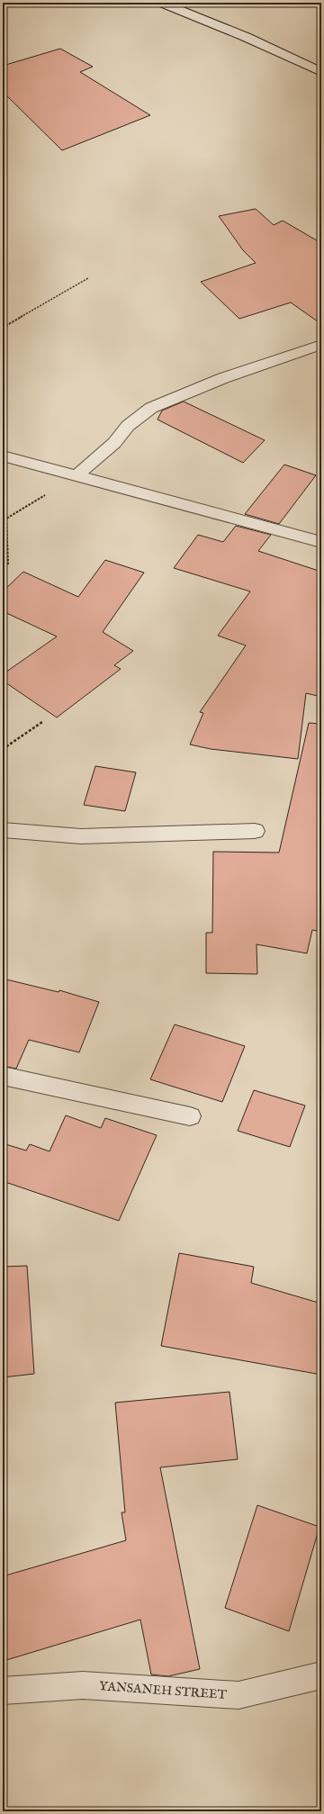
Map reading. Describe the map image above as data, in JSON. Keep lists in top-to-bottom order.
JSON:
{
  "streets": {
    "street": ["YANSANEH STREET"]
  }
}
